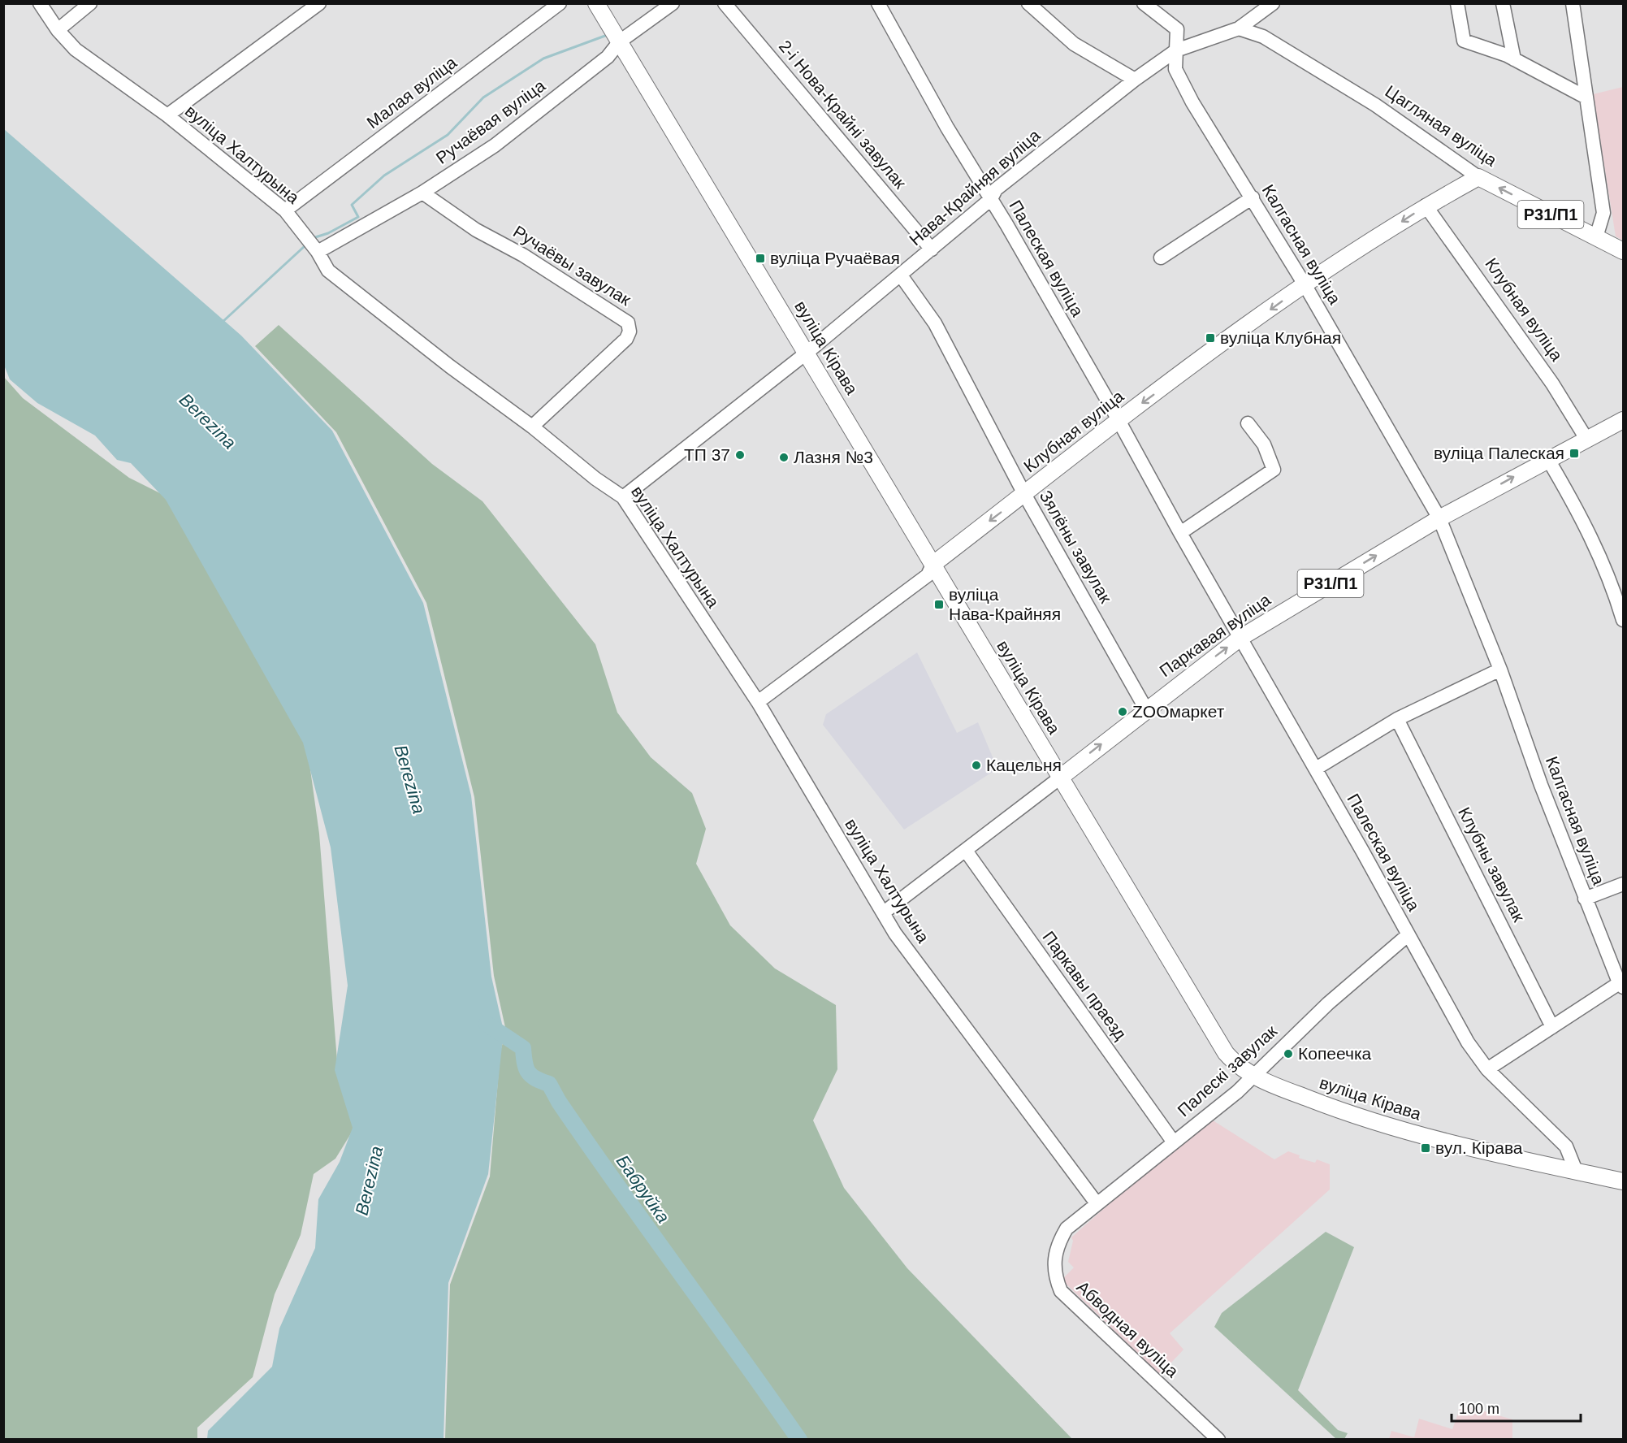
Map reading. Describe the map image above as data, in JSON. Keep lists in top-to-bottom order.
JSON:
{
  "streets": {
    "main road": [
      "Цагляная вуліца",
      "Р31/П1",
      "Клубная вуліца",
      "вуліца Кірава",
      "Паркавая вуліца"
    ],
    "street": [
      "Малая вуліца",
      "2-і Нова-Крайні завулак",
      "Ручаёвая вуліца",
      "вуліца Халтурына",
      "Нава-Крайняя вуліца",
      "Калгасная вуліца",
      "Палеская вуліца",
      "Ручаёвы завулак",
      "Зялёны завулак",
      "Клубны завулак",
      "Паркавы праезд",
      "Палескі завулак",
      "Абводная вуліца"
    ]
  },
  "crossings": [
    ["Малая вуліца", "вуліца Халтурына"],
    ["2-і Нова-Крайні завулак", "Нава-Крайняя вуліца"],
    ["Ручаёвая вуліца", "вуліца Халтурына"],
    ["Ручаёвая вуліца", "Ручаёвы завулак"],
    ["Ручаёвая вуліца", "вуліца Кірава"],
    ["Цагляная вуліца", "Нава-Крайняя вуліца"],
    ["Цагляная вуліца", "Клубная вуліца"],
    ["вуліца Халтурына", "Нава-Крайняя вуліца"],
    ["вуліца Халтурына", "Ручаёвы завулак"],
    ["вуліца Халтурына", "Клубная вуліца"],
    ["вуліца Халтурына", "Паркавая вуліца"],
    ["вуліца Халтурына", "Палескі завулак"],
    ["Нава-Крайняя вуліца", "Калгасная вуліца"],
    ["Нава-Крайняя вуліца", "Палеская вуліца"],
    ["Нава-Крайняя вуліца", "вуліца Кірава"],
    ["Нава-Крайняя вуліца", "Зялёны завулак"],
    ["Калгасная вуліца", "Клубная вуліца"],
    ["Калгасная вуліца", "Паркавая вуліца"],
    ["Палеская вуліца", "Клубная вуліца"],
    ["Палеская вуліца", "вуліца Кірава"],
    ["Палеская вуліца", "Паркавая вуліца"],
    ["Палеская вуліца", "Палескі завулак"],
    ["Клубная вуліца", "вуліца Кірава"],
    ["Клубная вуліца", "Зялёны завулак"],
    ["Клубная вуліца", "Паркавая вуліца"],
    ["вуліца Кірава", "Паркавая вуліца"],
    ["вуліца Кірава", "Палескі завулак"],
    ["Зялёны завулак", "Паркавая вуліца"],
    ["Паркавая вуліца", "Паркавы праезд"],
    ["Паркавы праезд", "Палескі завулак"],
    ["Палескі завулак", "Абводная вуліца"]
  ],
  "one_way": ["Клубная вуліца", "Паркавая вуліца"],
  "water": ["Berezina", "Бабруйка"],
  "places": {
    "transit": [
      "вуліца Ручаёвая",
      "вуліца Клубная",
      "вуліца Палеская",
      "вуліца Нава-Крайняя",
      "вул. Кірава"
    ],
    "other": [
      "ТП 37",
      "Лазня №3",
      "ZOOмаркет",
      "Кацельня",
      "Копеечка"
    ]
  },
  "scale_bar": "100 m"
}
